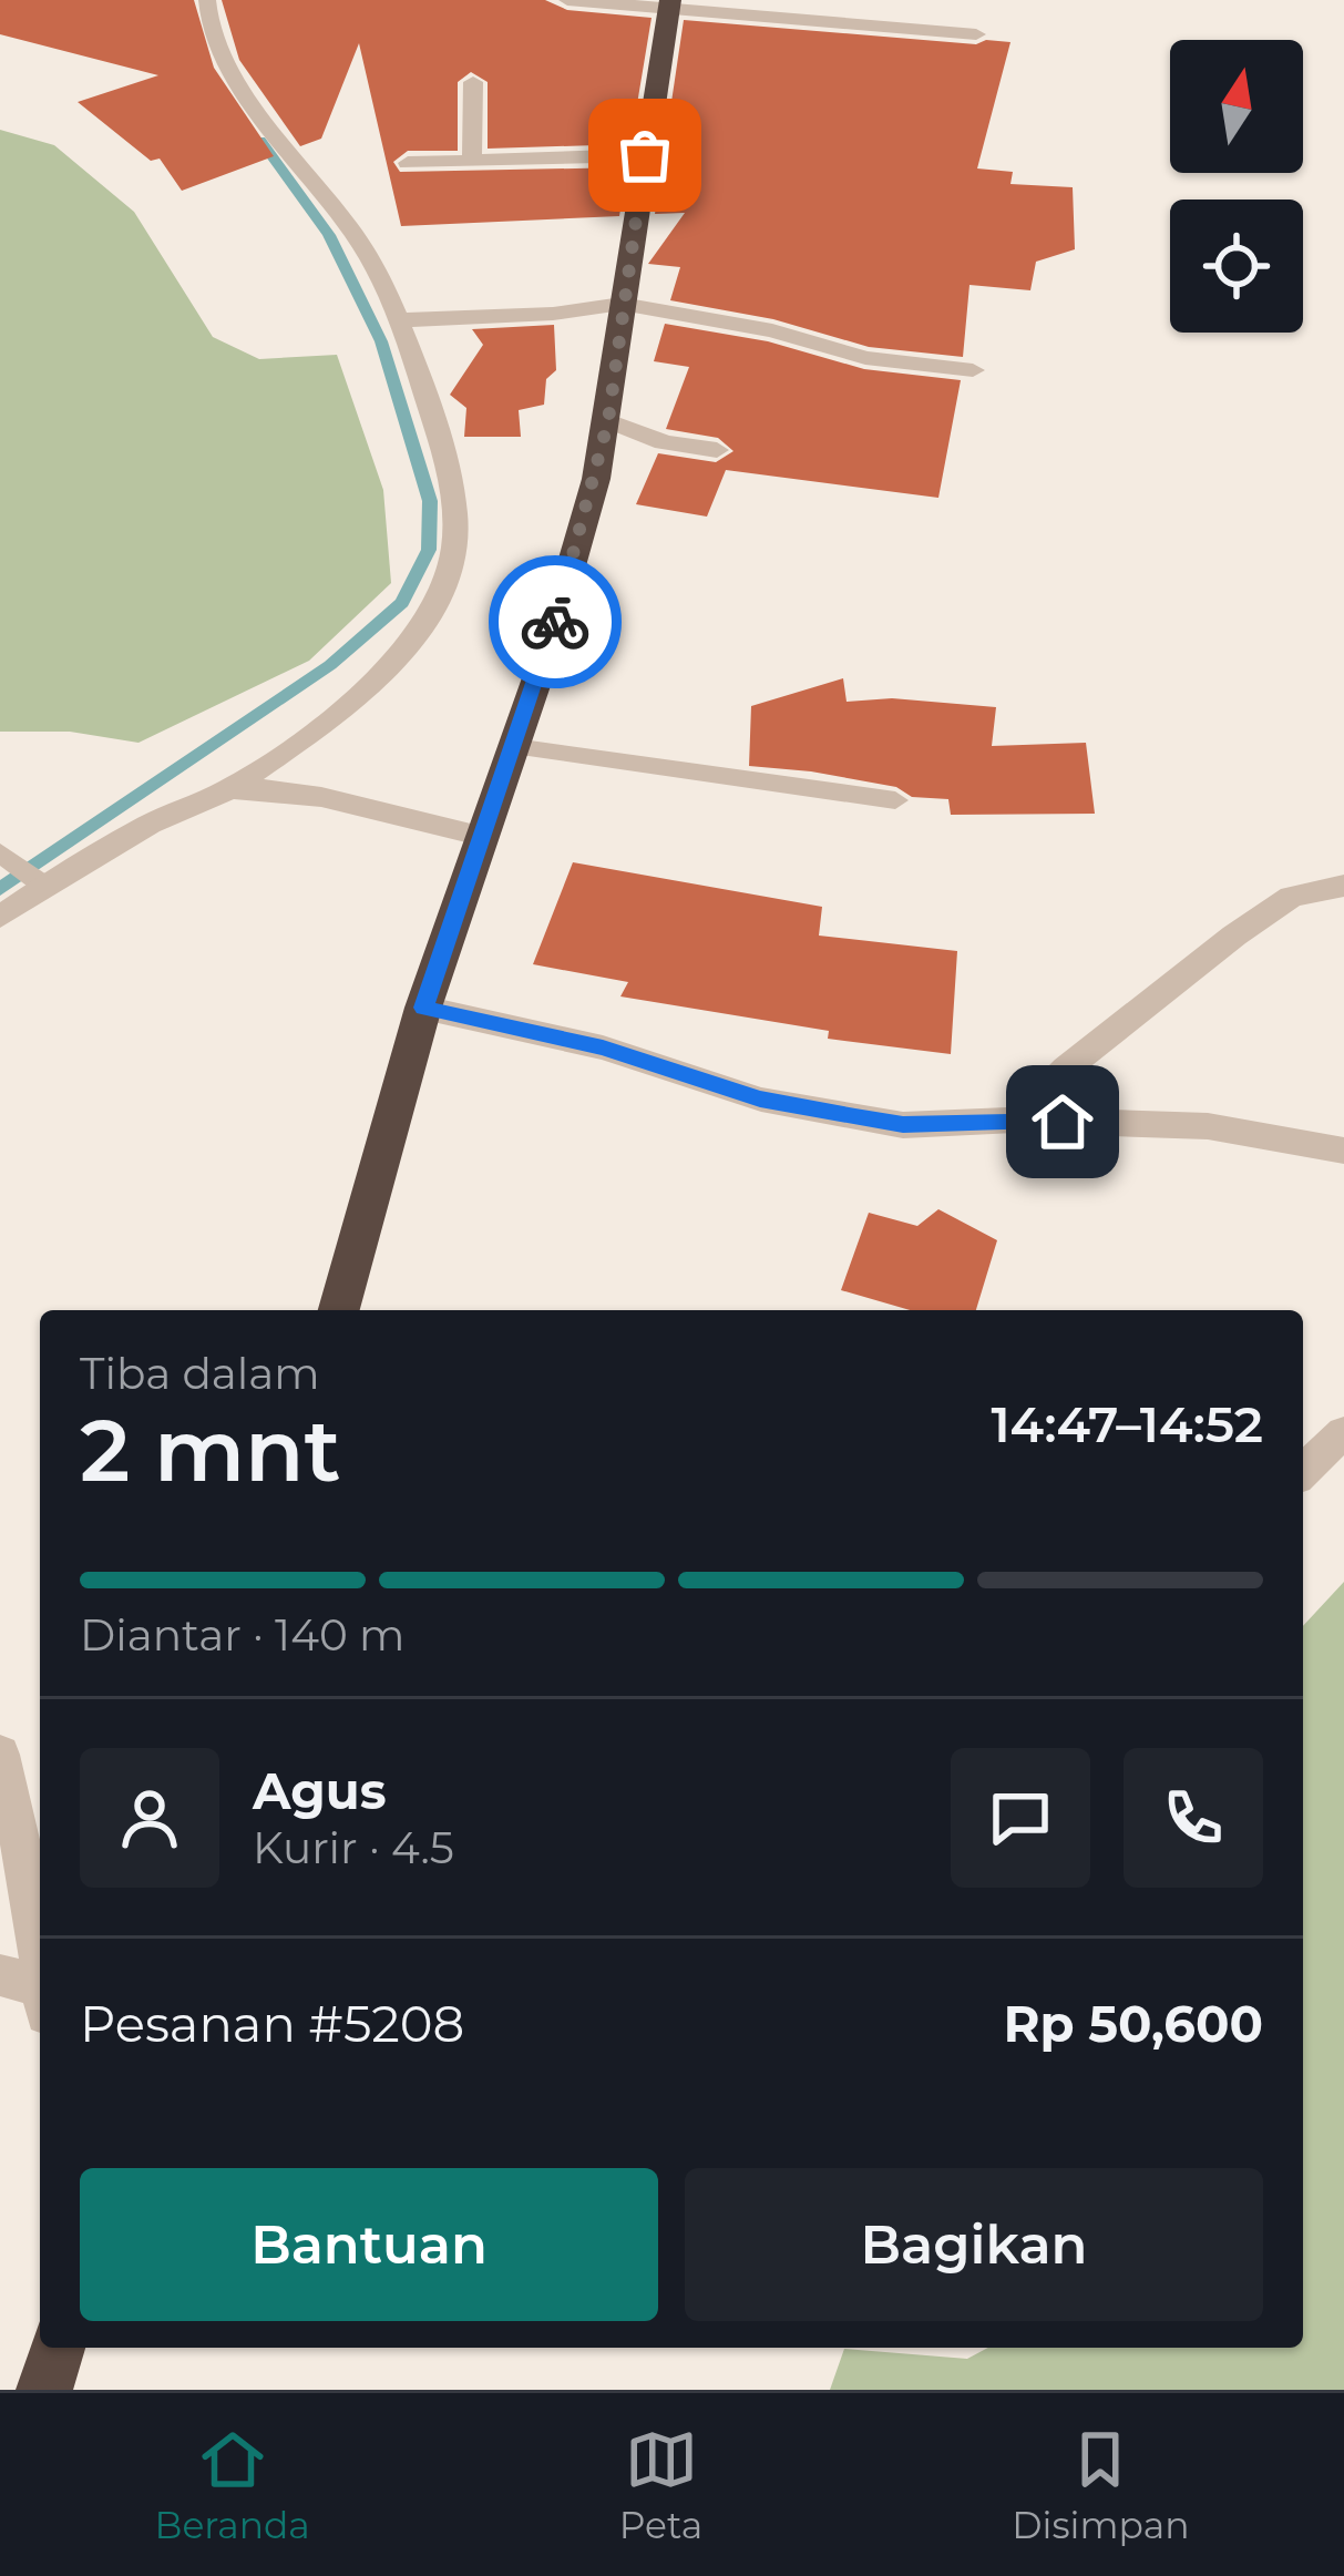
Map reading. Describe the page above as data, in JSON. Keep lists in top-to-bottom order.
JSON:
{
  "north": "top",
  "page": {
    "heading": ["2 mnt", "Tiba dalam", "14:47–14:52"],
    "panel": [
      "Agus",
      "Kurir · 4.5",
      "Pesanan #5208",
      "Rp 50,600"
    ],
    "bar": "Diantar · 140 m",
    "buttons": ["Bantuan", "Bagikan"],
    "tabs": ["Beranda", "Peta", "Disimpan"]
  }
}
